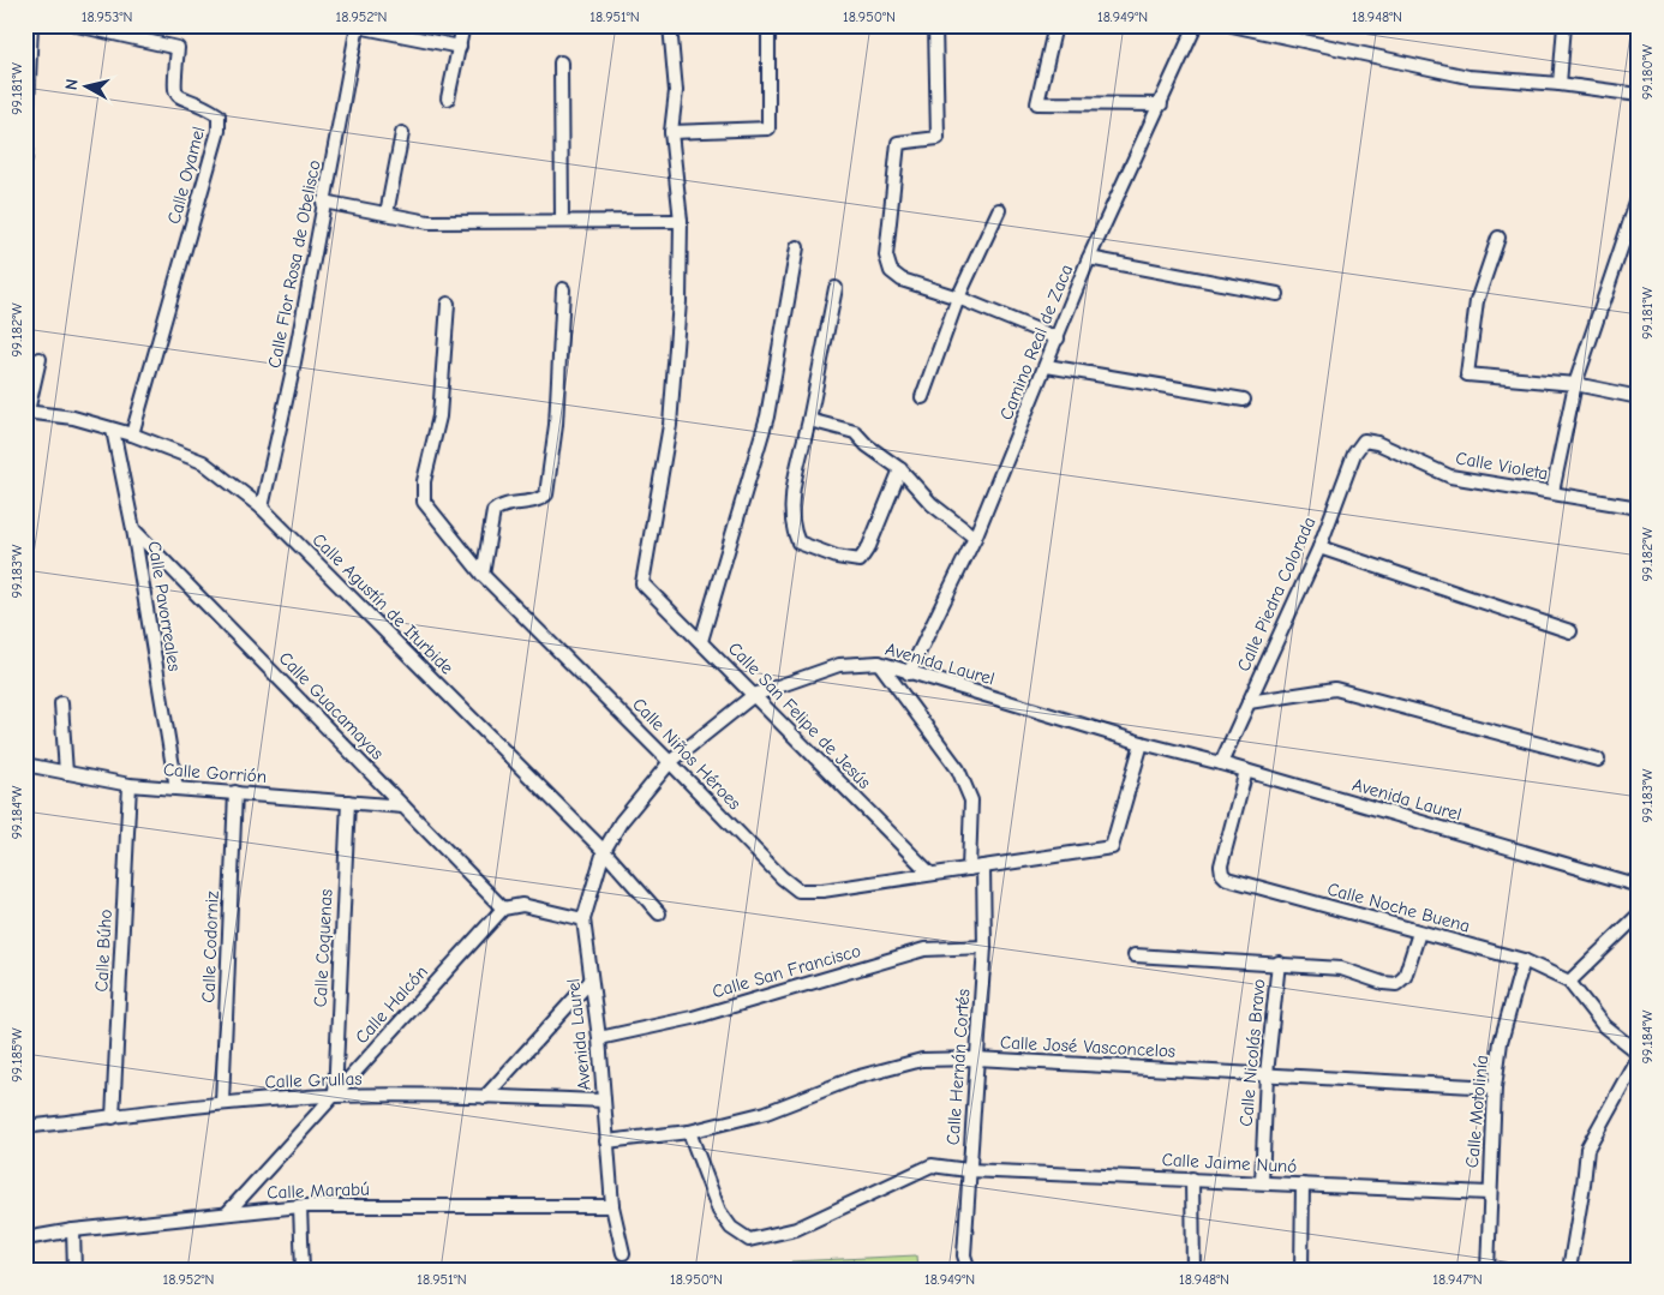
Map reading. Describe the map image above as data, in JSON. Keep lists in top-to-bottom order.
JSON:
{
  "streets": {
    "street": [
      "Calle Oyamel",
      "Calle Flor Rosa de Obelisco",
      "Camino Real de Zaca",
      "Calle Violeta",
      "Calle Piedra Colorada",
      "Calle Agustín de Iturbide",
      "Calle Pavorreales",
      "Avenida Laurel",
      "Calle Guacamayas",
      "Calle San Felipe de Jesús",
      "Calle Niños Héroes",
      "Calle Gorrión",
      "Calle Noche Buena",
      "Calle Codorniz",
      "Calle Coquenas",
      "Calle Búho",
      "Calle San Francisco",
      "Calle Halcón",
      "Calle José Vasconcelos",
      "Calle Nicolás Bravo",
      "Calle Hernán Cortés",
      "Calle Grullas",
      "Calle Motolinía",
      "Calle Jaime Nunó",
      "Calle Marabú"
    ]
  },
  "crossings": [
    ["Calle Oyamel", "Calle Agustín de Iturbide"],
    ["Calle Flor Rosa de Obelisco", "Calle Agustín de Iturbide"],
    ["Camino Real de Zaca", "Avenida Laurel"],
    ["Calle Violeta", "Calle Piedra Colorada"],
    ["Calle Piedra Colorada", "Avenida Laurel"],
    ["Calle Agustín de Iturbide", "Calle Pavorreales"],
    ["Calle Agustín de Iturbide", "Avenida Laurel"],
    ["Calle Pavorreales", "Calle Guacamayas"],
    ["Calle Pavorreales", "Calle Gorrión"],
    ["Avenida Laurel", "Calle San Felipe de Jesús"],
    ["Avenida Laurel", "Calle Niños Héroes"],
    ["Avenida Laurel", "Calle Noche Buena"],
    ["Avenida Laurel", "Calle San Francisco"],
    ["Avenida Laurel", "Calle José Vasconcelos"],
    ["Avenida Laurel", "Calle Grullas"],
    ["Avenida Laurel", "Calle Marabú"],
    ["Calle Guacamayas", "Calle Gorrión"],
    ["Calle Guacamayas", "Calle Halcón"],
    ["Calle San Felipe de Jesús", "Calle Niños Héroes"],
    ["Calle Niños Héroes", "Calle Hernán Cortés"],
    ["Calle Gorrión", "Calle Codorniz"],
    ["Calle Gorrión", "Calle Coquenas"],
    ["Calle Gorrión", "Calle Búho"],
    ["Calle Noche Buena", "Calle Motolinía"],
    ["Calle Codorniz", "Calle Grullas"],
    ["Calle Coquenas", "Calle Halcón"],
    ["Calle Coquenas", "Calle Grullas"],
    ["Calle Búho", "Calle Grullas"],
    ["Calle San Francisco", "Calle Hernán Cortés"],
    ["Calle Halcón", "Calle Grullas"],
    ["Calle Halcón", "Calle Marabú"],
    ["Calle José Vasconcelos", "Calle Nicolás Bravo"],
    ["Calle José Vasconcelos", "Calle Hernán Cortés"],
    ["Calle José Vasconcelos", "Calle Motolinía"],
    ["Calle Nicolás Bravo", "Calle Jaime Nunó"],
    ["Calle Hernán Cortés", "Calle Jaime Nunó"],
    ["Calle Motolinía", "Calle Jaime Nunó"]
  ],
  "north": "left",
  "coordinates": [
    "18.953°N",
    "18.952°N",
    "18.951°N",
    "18.950°N",
    "18.949°N",
    "18.948°N",
    "99.180°W",
    "99.181°W",
    "99.182°W",
    "99.183°W",
    "99.184°W",
    "99.185°W",
    "18.947°N"
  ]
}
